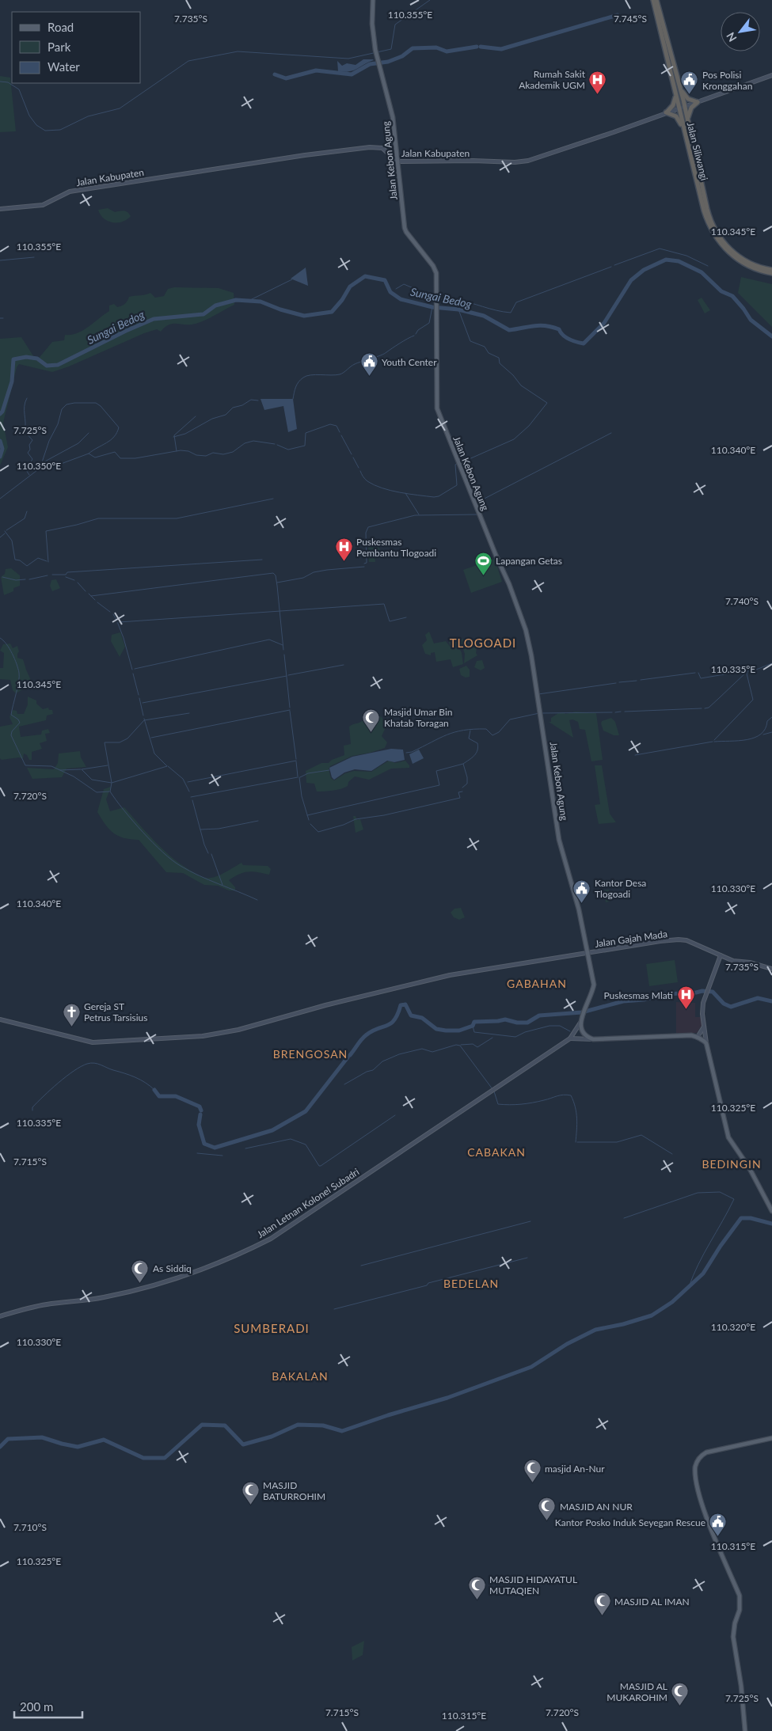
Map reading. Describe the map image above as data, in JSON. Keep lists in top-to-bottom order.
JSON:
{
  "streets": {
    "highway": ["Jalan Siliwangi"],
    "main road": [
      "Jalan Kabupaten",
      "Jalan Kebon Agung",
      "Jalan Gajah Mada",
      "Jalan Letnan Kolonel Subadri"
    ]
  },
  "crossings": [
    ["Jalan Siliwangi", "Jalan Kabupaten"],
    ["Jalan Kabupaten", "Jalan Kebon Agung"],
    ["Jalan Kebon Agung", "Jalan Gajah Mada"]
  ],
  "districts": [
    "TLOGOADI",
    "GABAHAN",
    "BRENGOSAN",
    "CABAKAN",
    "BEDINGIN",
    "BEDELAN",
    "SUMBERADI",
    "BAKALAN"
  ],
  "water": ["Sungai Bedog"],
  "places": {
    "hospital": ["Rumah Sakit Akademik UGM", "Puskesmas Pembantu Tlogoadi", "Puskesmas Mlati"],
    "public building": [
      "Pos Polisi Kronggahan",
      "Youth Center",
      "Kantor Desa Tlogoadi",
      "Kantor Posko Induk Seyegan Rescue"
    ],
    "sports": ["Lapangan Getas"],
    "mosque": [
      "Masjid Umar Bin Khatab Toragan",
      "As Siddiq",
      "masjid An-Nur",
      "MASJID BATURROHIM",
      "MASJID AN NUR",
      "MASJID HIDAYATUL MUTAQIEN",
      "MASJID AL IMAN",
      "MASJID AL MUKAROHIM"
    ],
    "church": ["Gereja ST Petrus Tarsisius"]
  },
  "legend": ["Road", "Park", "Water"],
  "scale_bar": "200 m",
  "north": "bottom left",
  "coordinates": [
    "110.355°E",
    "7.735°S",
    "7.745°S",
    "110.345°E",
    "7.725°S",
    "110.340°E",
    "110.350°E",
    "7.740°S",
    "110.335°E",
    "7.720°S",
    "110.330°E",
    "110.325°E",
    "7.715°S",
    "110.320°E",
    "7.710°S",
    "110.315°E"
  ]
}
